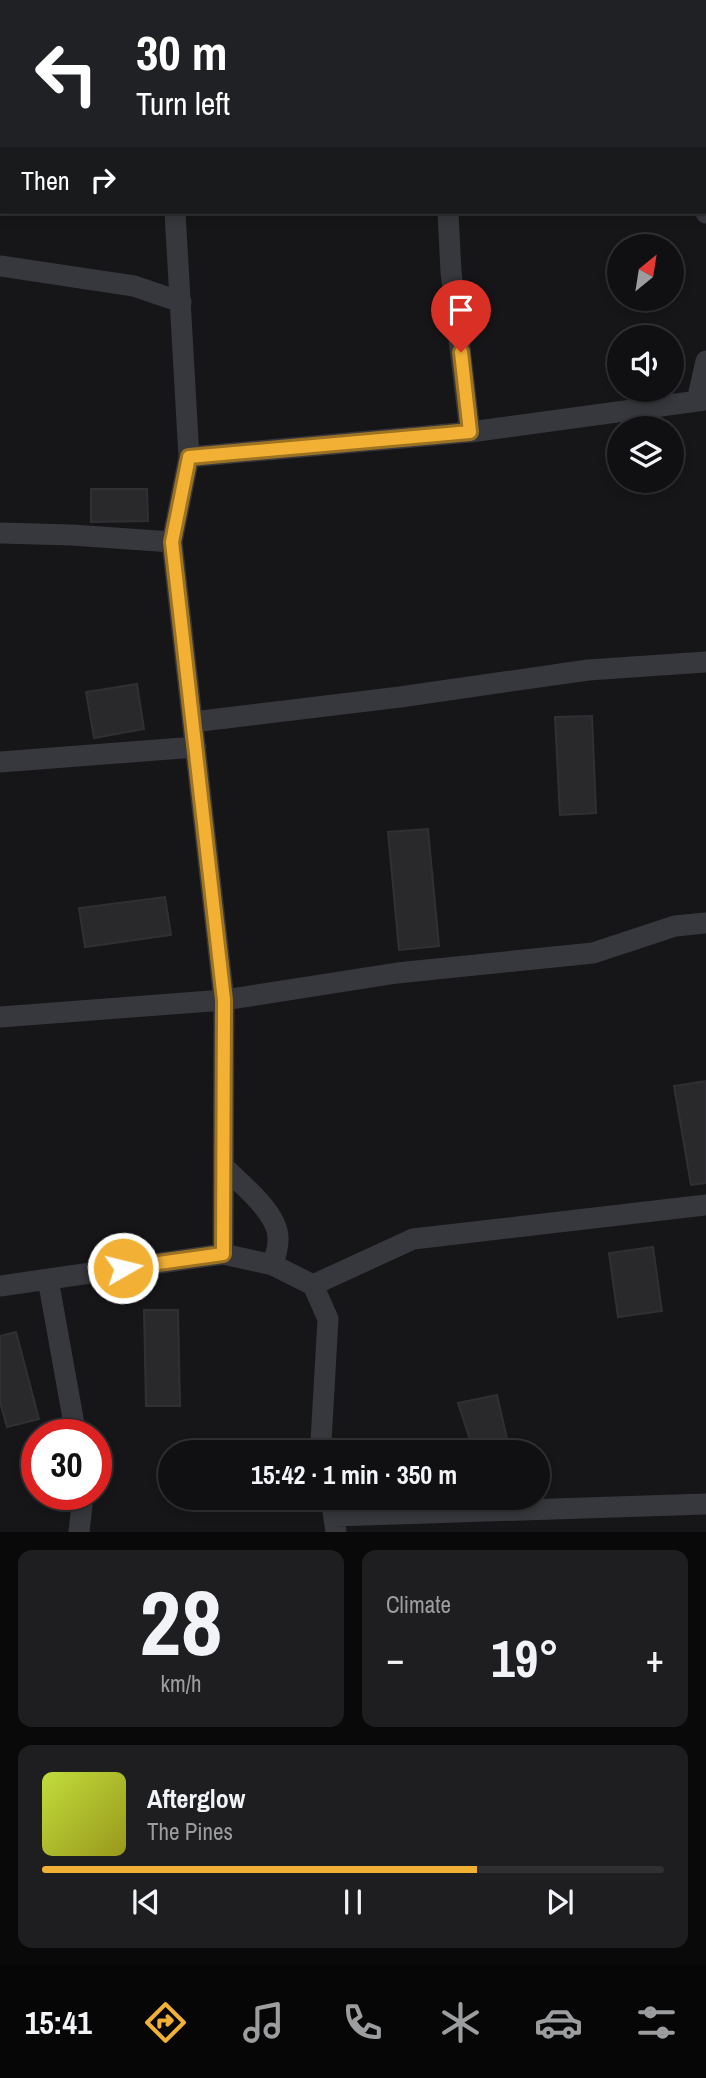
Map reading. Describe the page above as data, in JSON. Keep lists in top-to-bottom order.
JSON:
{
  "north": "top right",
  "page": {
    "turn": ["30 m", "Turn left"],
    "then": "Then",
    "limit": "30",
    "trip": "15:42 · 1 min · 350 m",
    "tile": [
      ["28", "km/h"],
      "Climate"
    ],
    "heat": ["−", "19°", "+"],
    "song": ["Afterglow", "The Pines"],
    "tabs": "15:41"
  }
}
